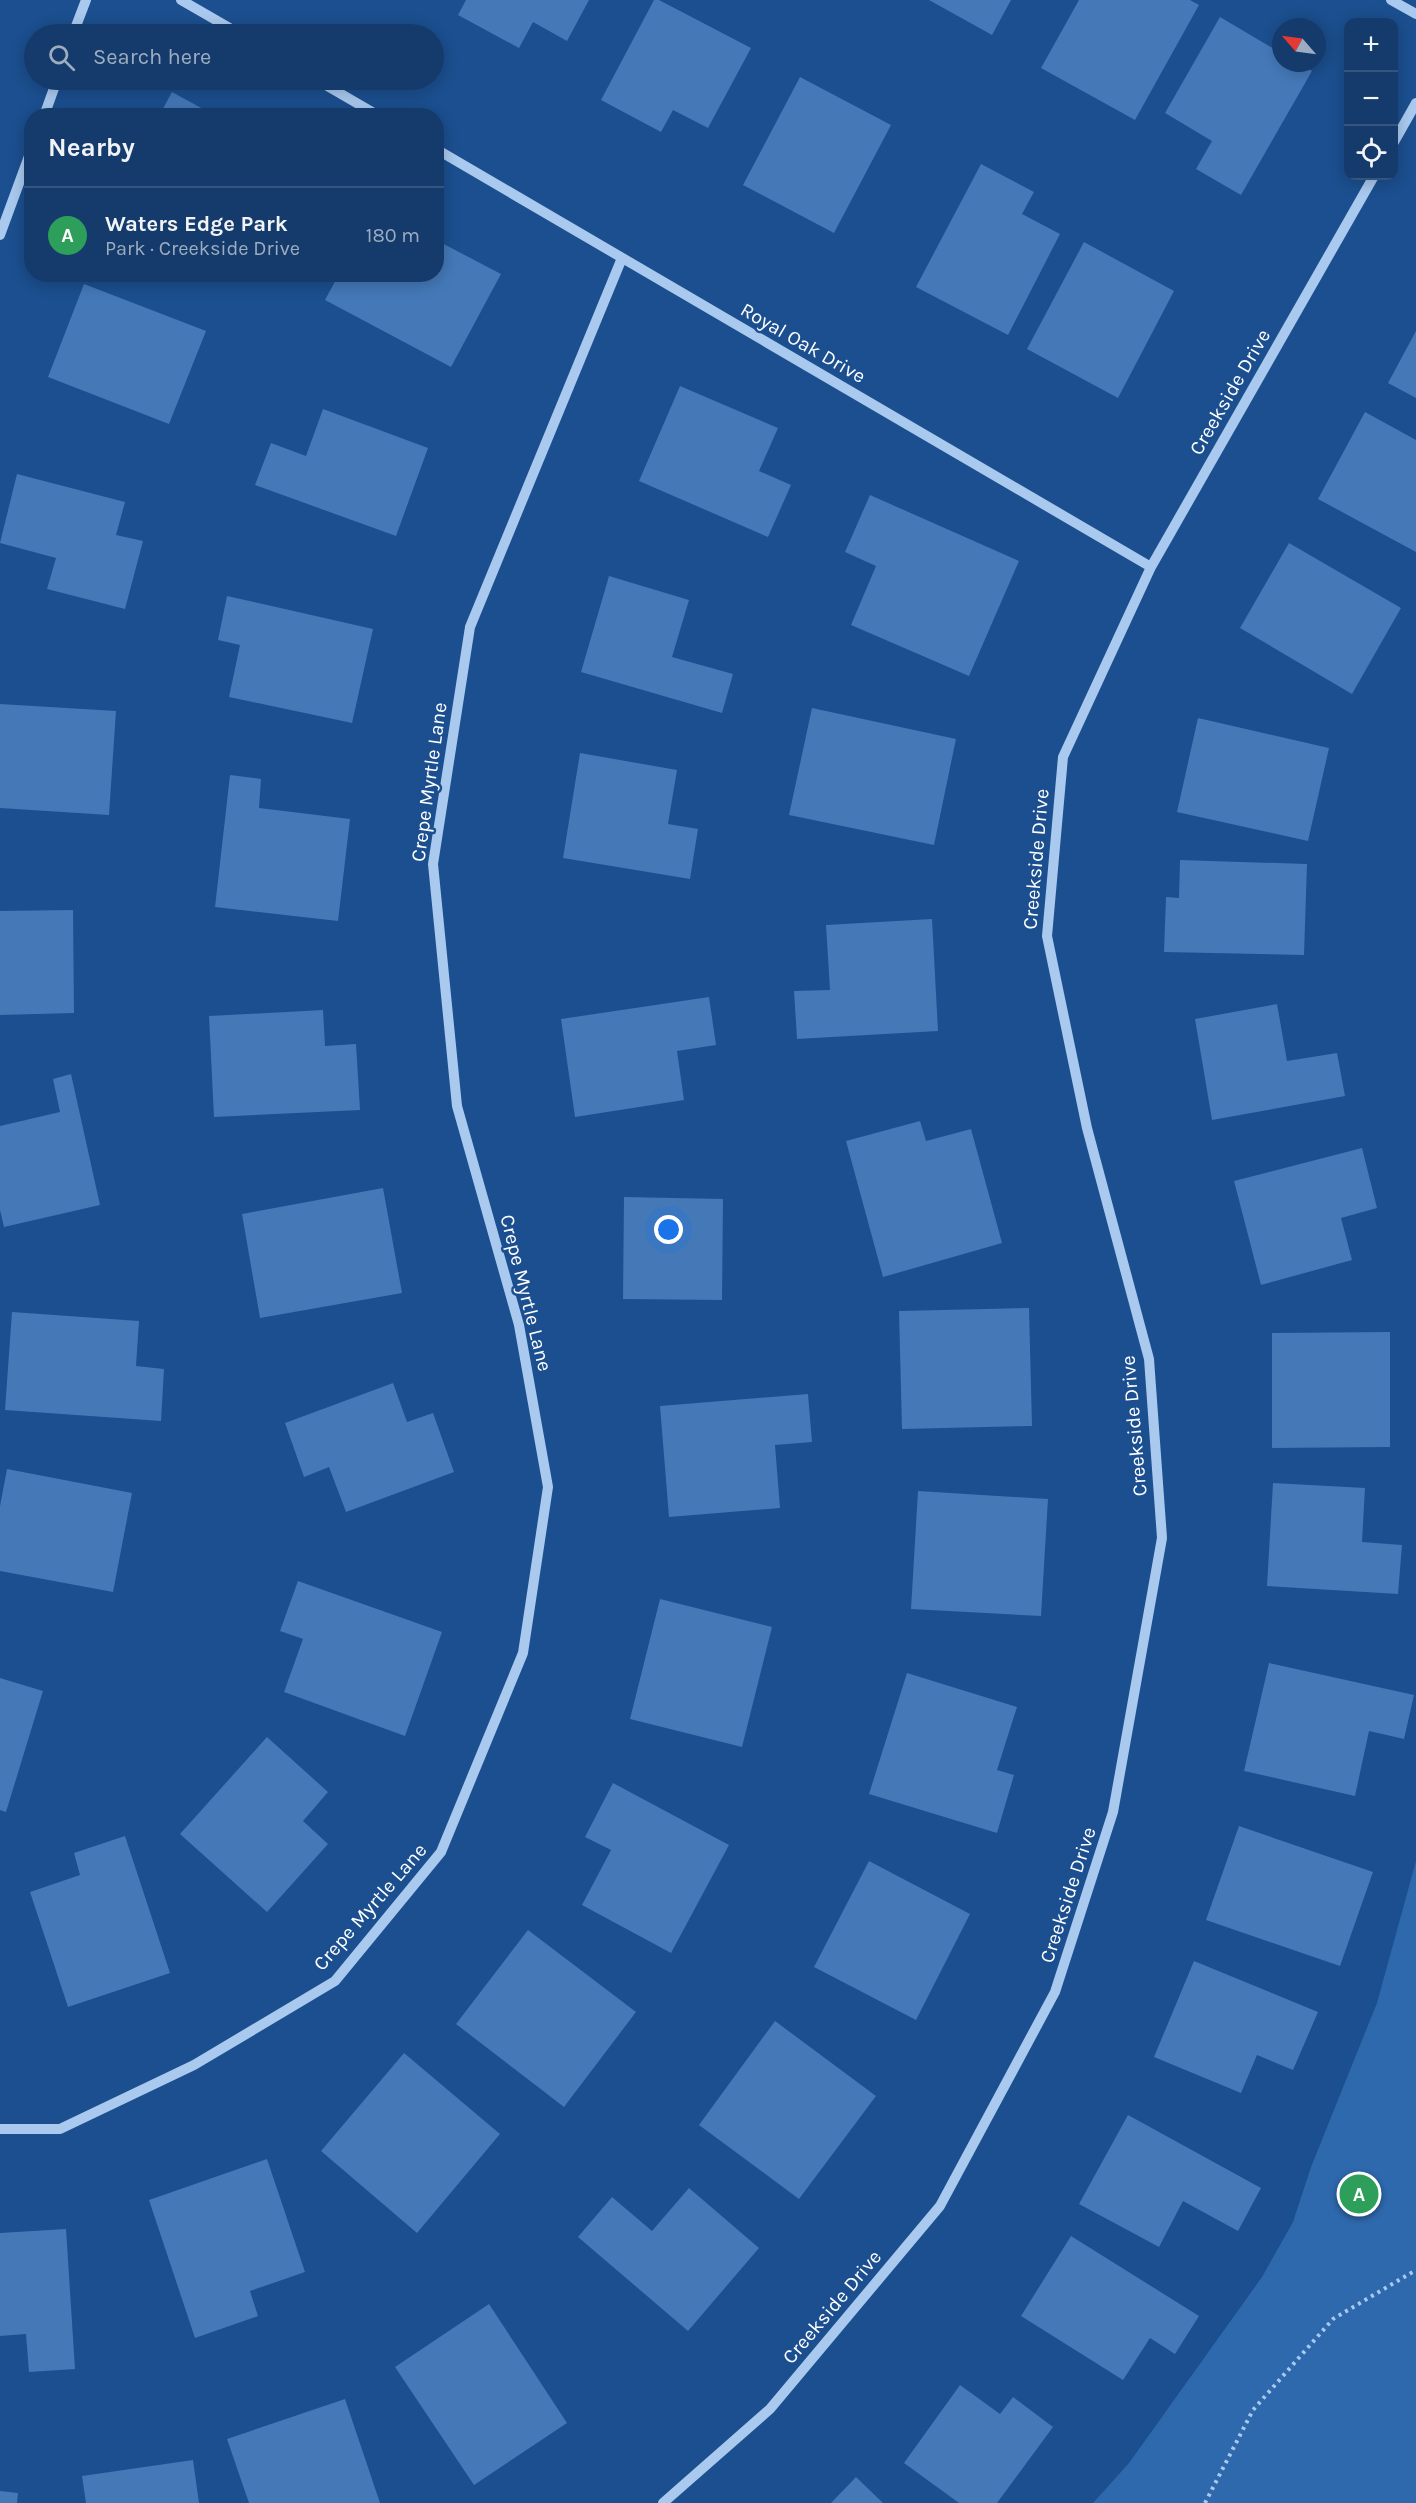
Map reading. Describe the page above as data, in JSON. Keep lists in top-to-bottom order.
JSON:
{
  "streets": {
    "street": ["Royal Oak Drive", "Creekside Drive", "Crepe Myrtle Lane"]
  },
  "crossings": [
    ["Royal Oak Drive", "Creekside Drive"],
    ["Royal Oak Drive", "Crepe Myrtle Lane"]
  ],
  "north": "top left",
  "page": {
    "map_buttons": ["+", "−"],
    "search": "Search here",
    "heading": "Nearby",
    "list": [
      {
        "mark": "A",
        "name": "Waters Edge Park",
        "note": "Park · Creekside Drive",
        "value": "180 m"
      }
    ],
    "pins": "A"
  }
}
